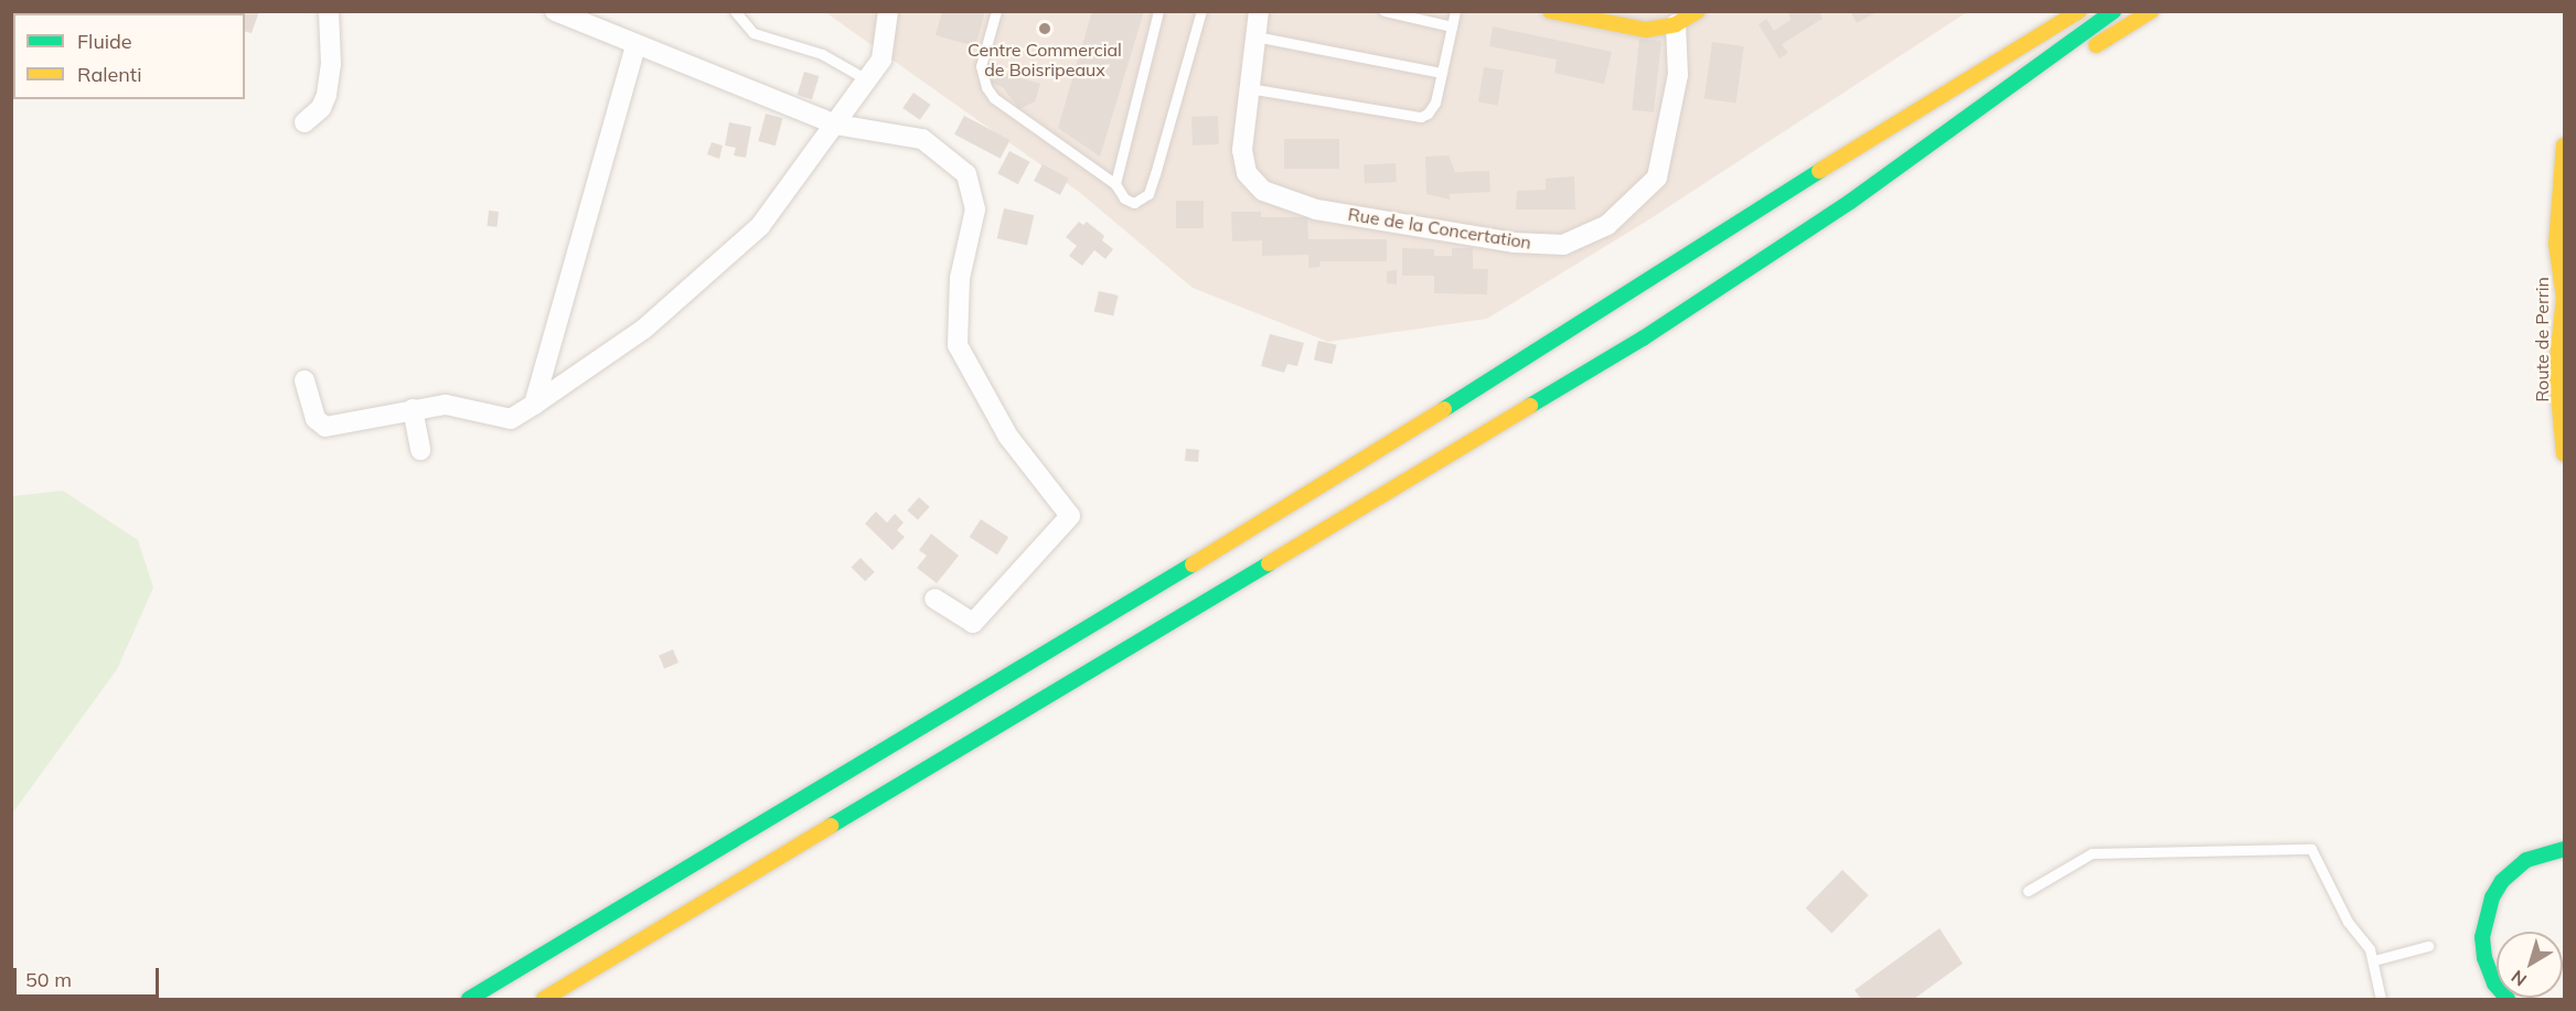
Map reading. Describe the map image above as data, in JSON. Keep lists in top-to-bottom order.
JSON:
{
  "streets": {
    "main road": ["Route de Perrin"],
    "street": ["Rue de la Concertation"]
  },
  "places": ["Centre Commercial de Boisripeaux"],
  "legend": ["Fluide", "Ralenti"],
  "scale_bar": "50 m",
  "north": "bottom left"
}
